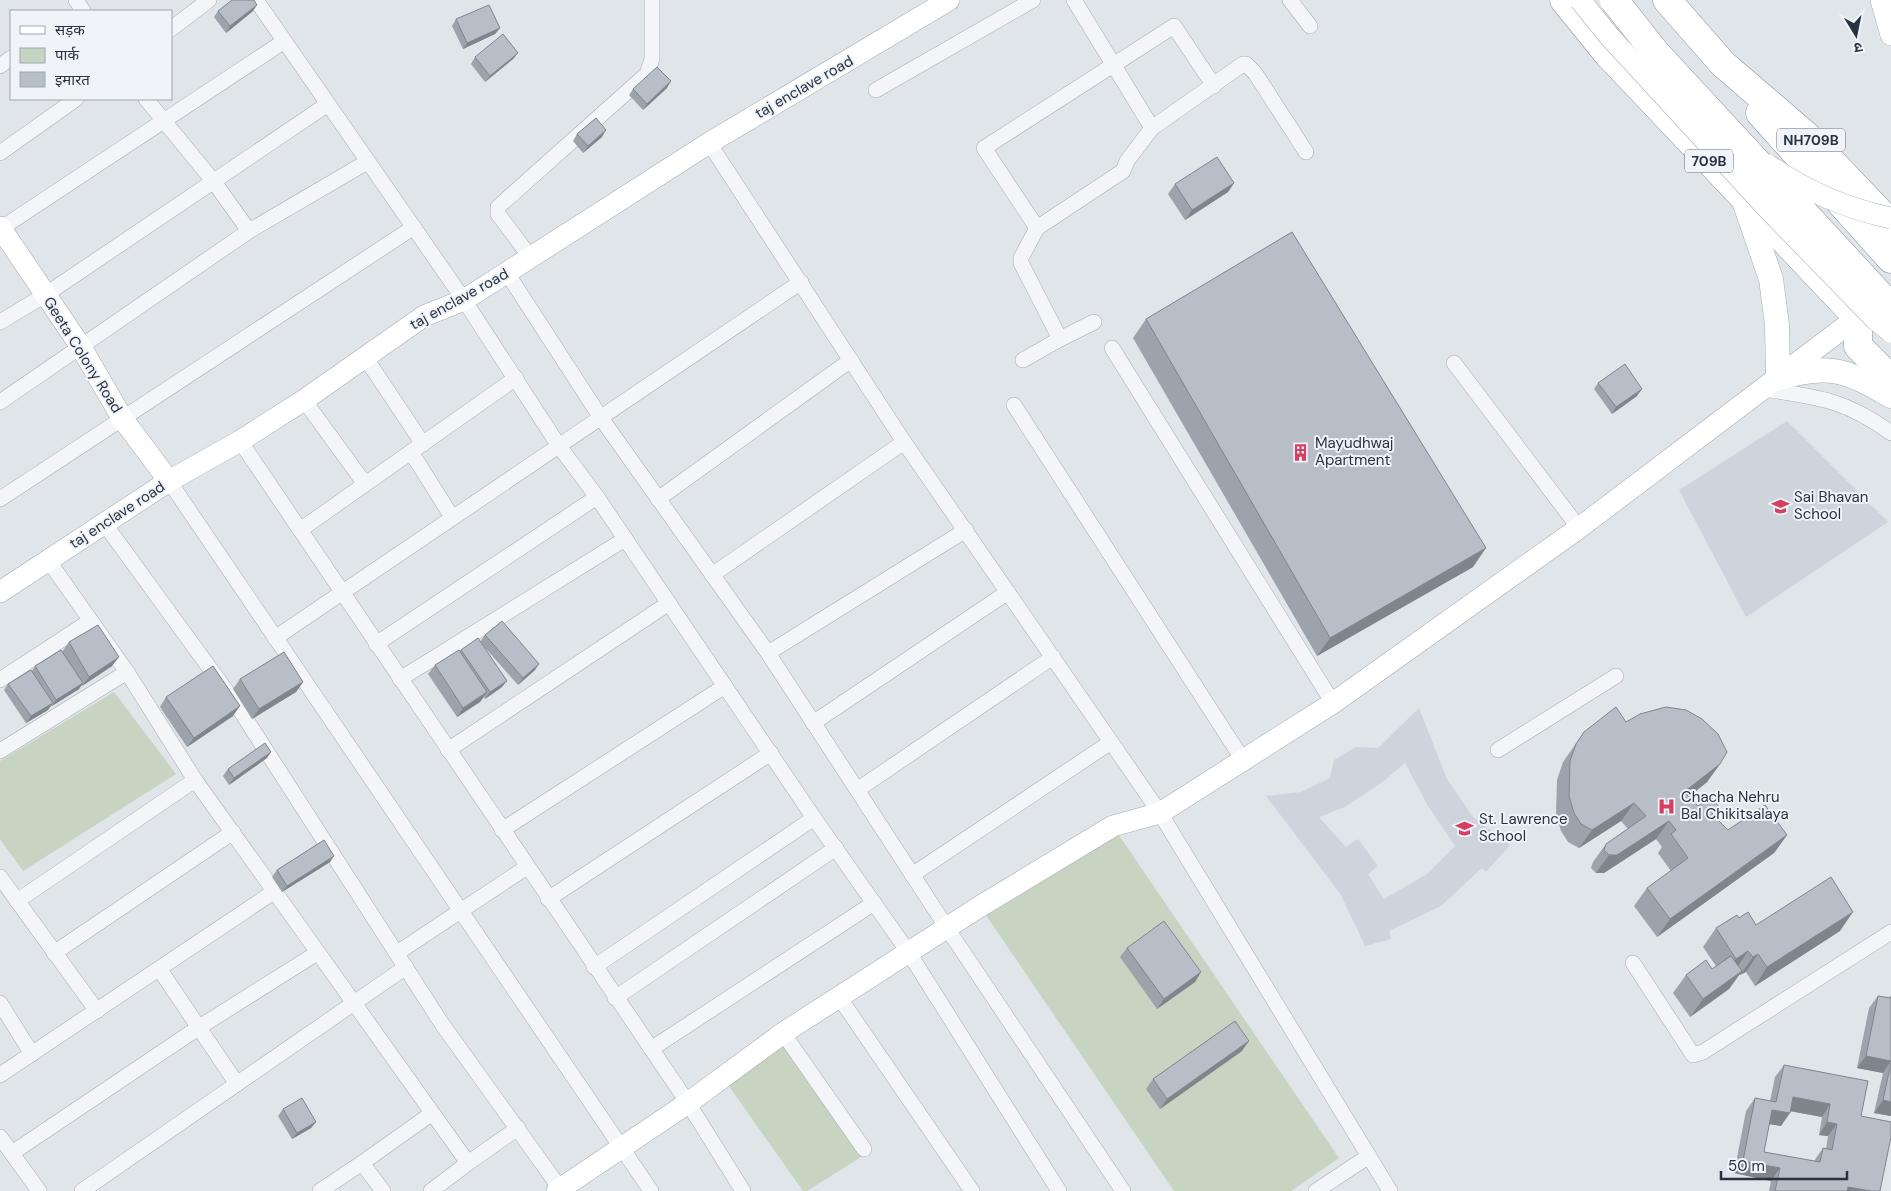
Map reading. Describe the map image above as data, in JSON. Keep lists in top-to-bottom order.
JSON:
{
  "streets": {
    "highway": ["NH709B", "709B"],
    "street": ["taj enclave road", "Geeta Colony Road"]
  },
  "crossings": [
    ["taj enclave road", "Geeta Colony Road"]
  ],
  "places": {
    "building": ["Mayudhwaj Apartment"],
    "school or university": ["Sai Bhavan School", "St. Lawrence School"],
    "hospital": ["Chacha Nehru Bal Chikitsalaya"]
  },
  "legend": ["सड़क", "पार्क", "इमारत"],
  "scale_bar": "50 m",
  "north": "bottom"
}
